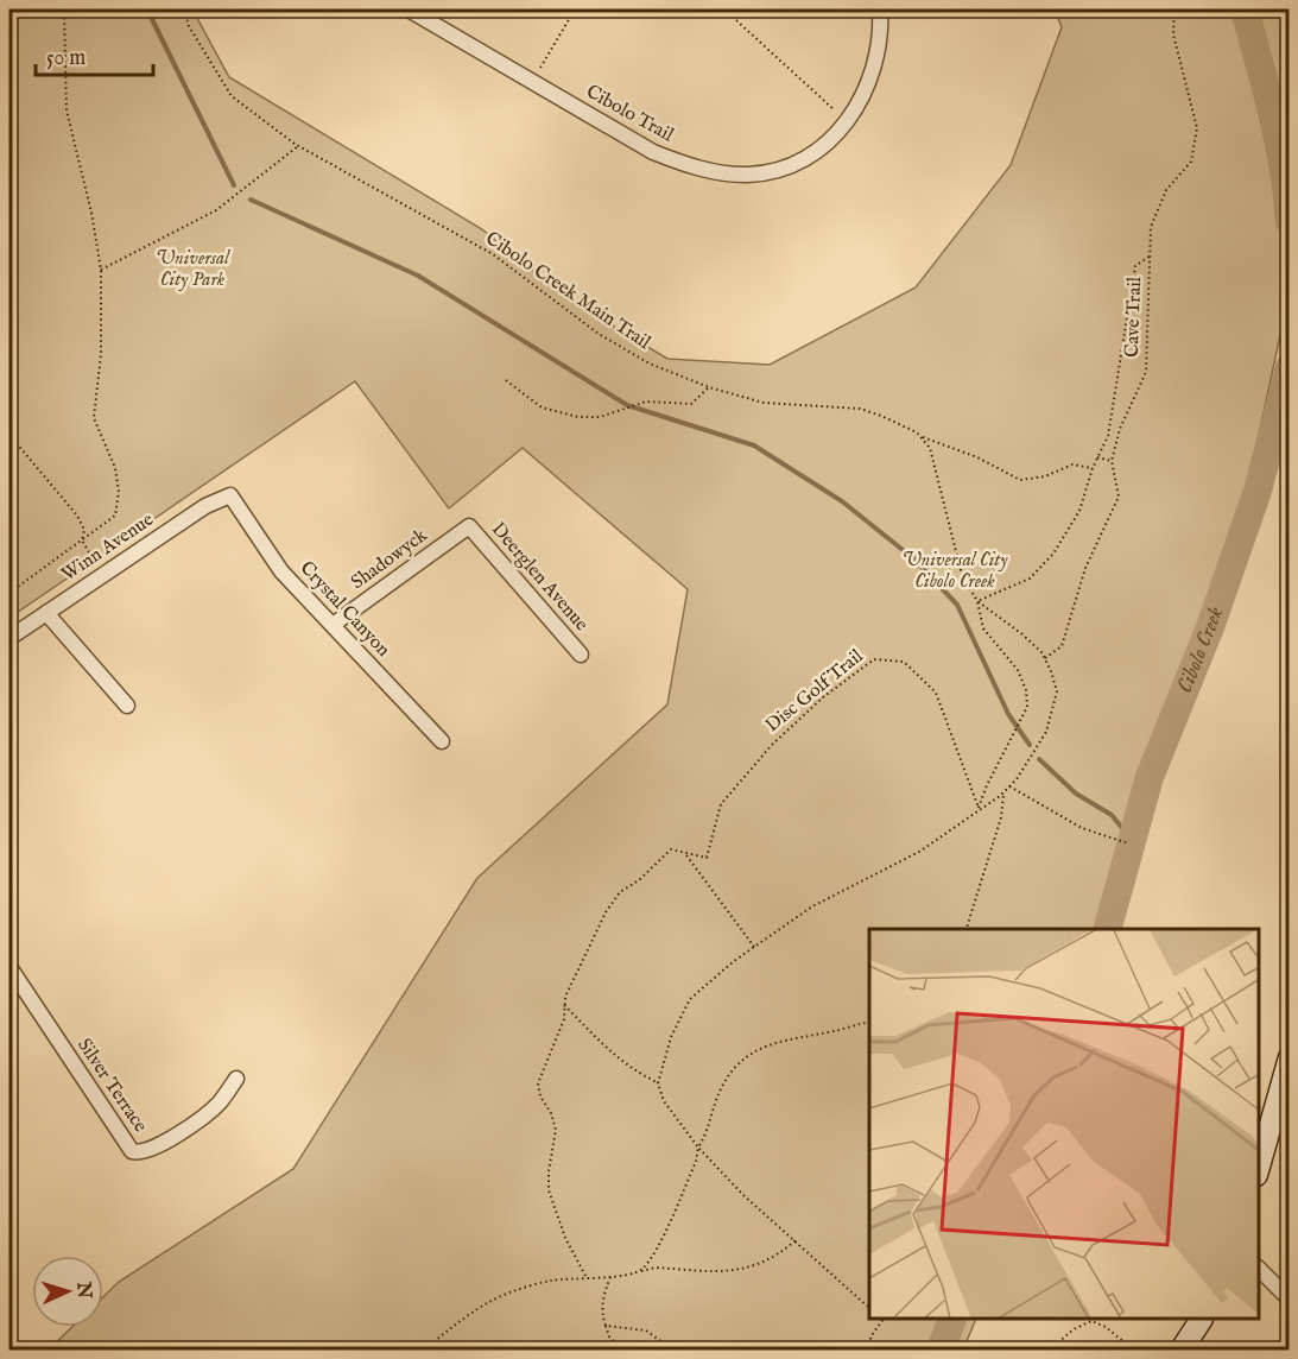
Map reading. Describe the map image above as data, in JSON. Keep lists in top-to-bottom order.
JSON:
{
  "streets": {
    "street": [
      "Cibolo Trail",
      "Winn Avenue",
      "Shadowyck",
      "Deerglen Avenue",
      "Crystal Canyon",
      "Silver Terrace"
    ],
    "path": ["Cibolo Creek Main Trail", "Cave Trail", "Disc Golf Trail"]
  },
  "crossings": [
    ["Winn Avenue", "Crystal Canyon"],
    ["Shadowyck", "Deerglen Avenue"],
    ["Shadowyck", "Crystal Canyon"]
  ],
  "water": ["Cibolo Creek"],
  "parks": ["Universal City Park", "Universal City Cibolo Creek"],
  "scale_bar": "50 m",
  "north": "right"
}
